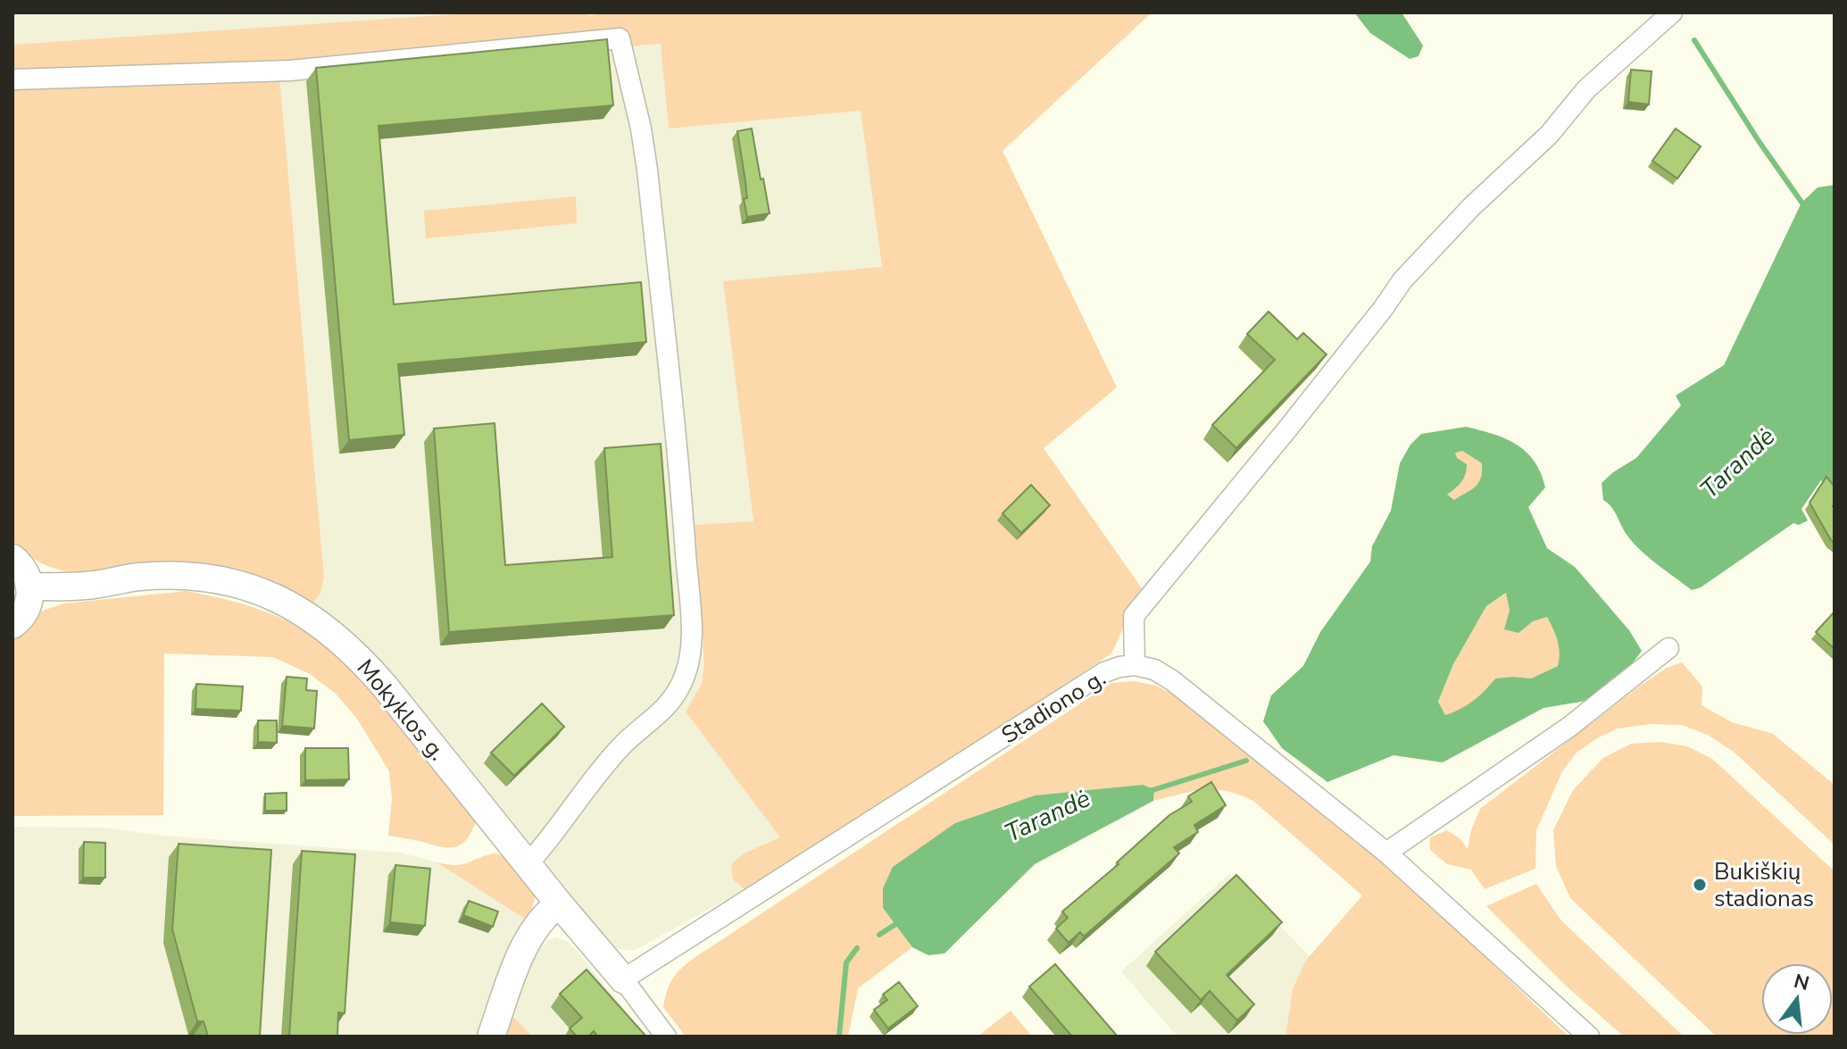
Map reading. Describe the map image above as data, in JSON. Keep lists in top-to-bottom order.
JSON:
{
  "streets": {
    "street": ["Stadiono g.", "Mokyklos g."]
  },
  "crossings": [
    ["Stadiono g.", "Mokyklos g."]
  ],
  "water": ["Tarandė"],
  "places": ["Bukiškių stadionas"],
  "north": "top"
}
